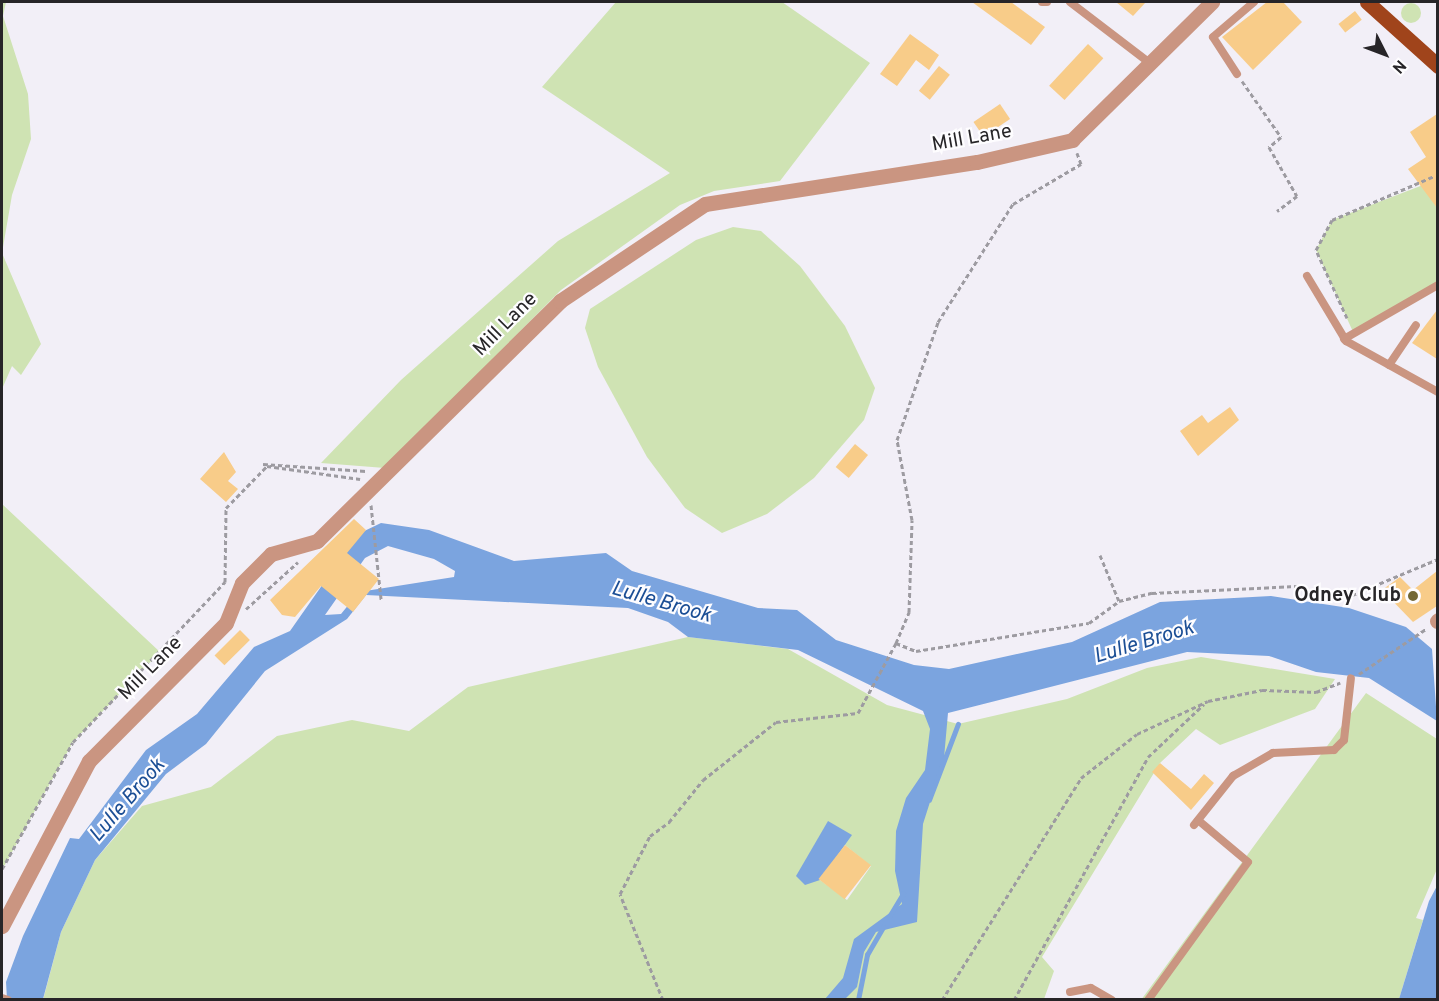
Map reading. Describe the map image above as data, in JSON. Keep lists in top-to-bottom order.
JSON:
{
  "streets": {
    "street": ["Mill Lane"]
  },
  "water": ["Lulle Brook"],
  "places": ["Odney Club"],
  "north": "bottom right"
}
